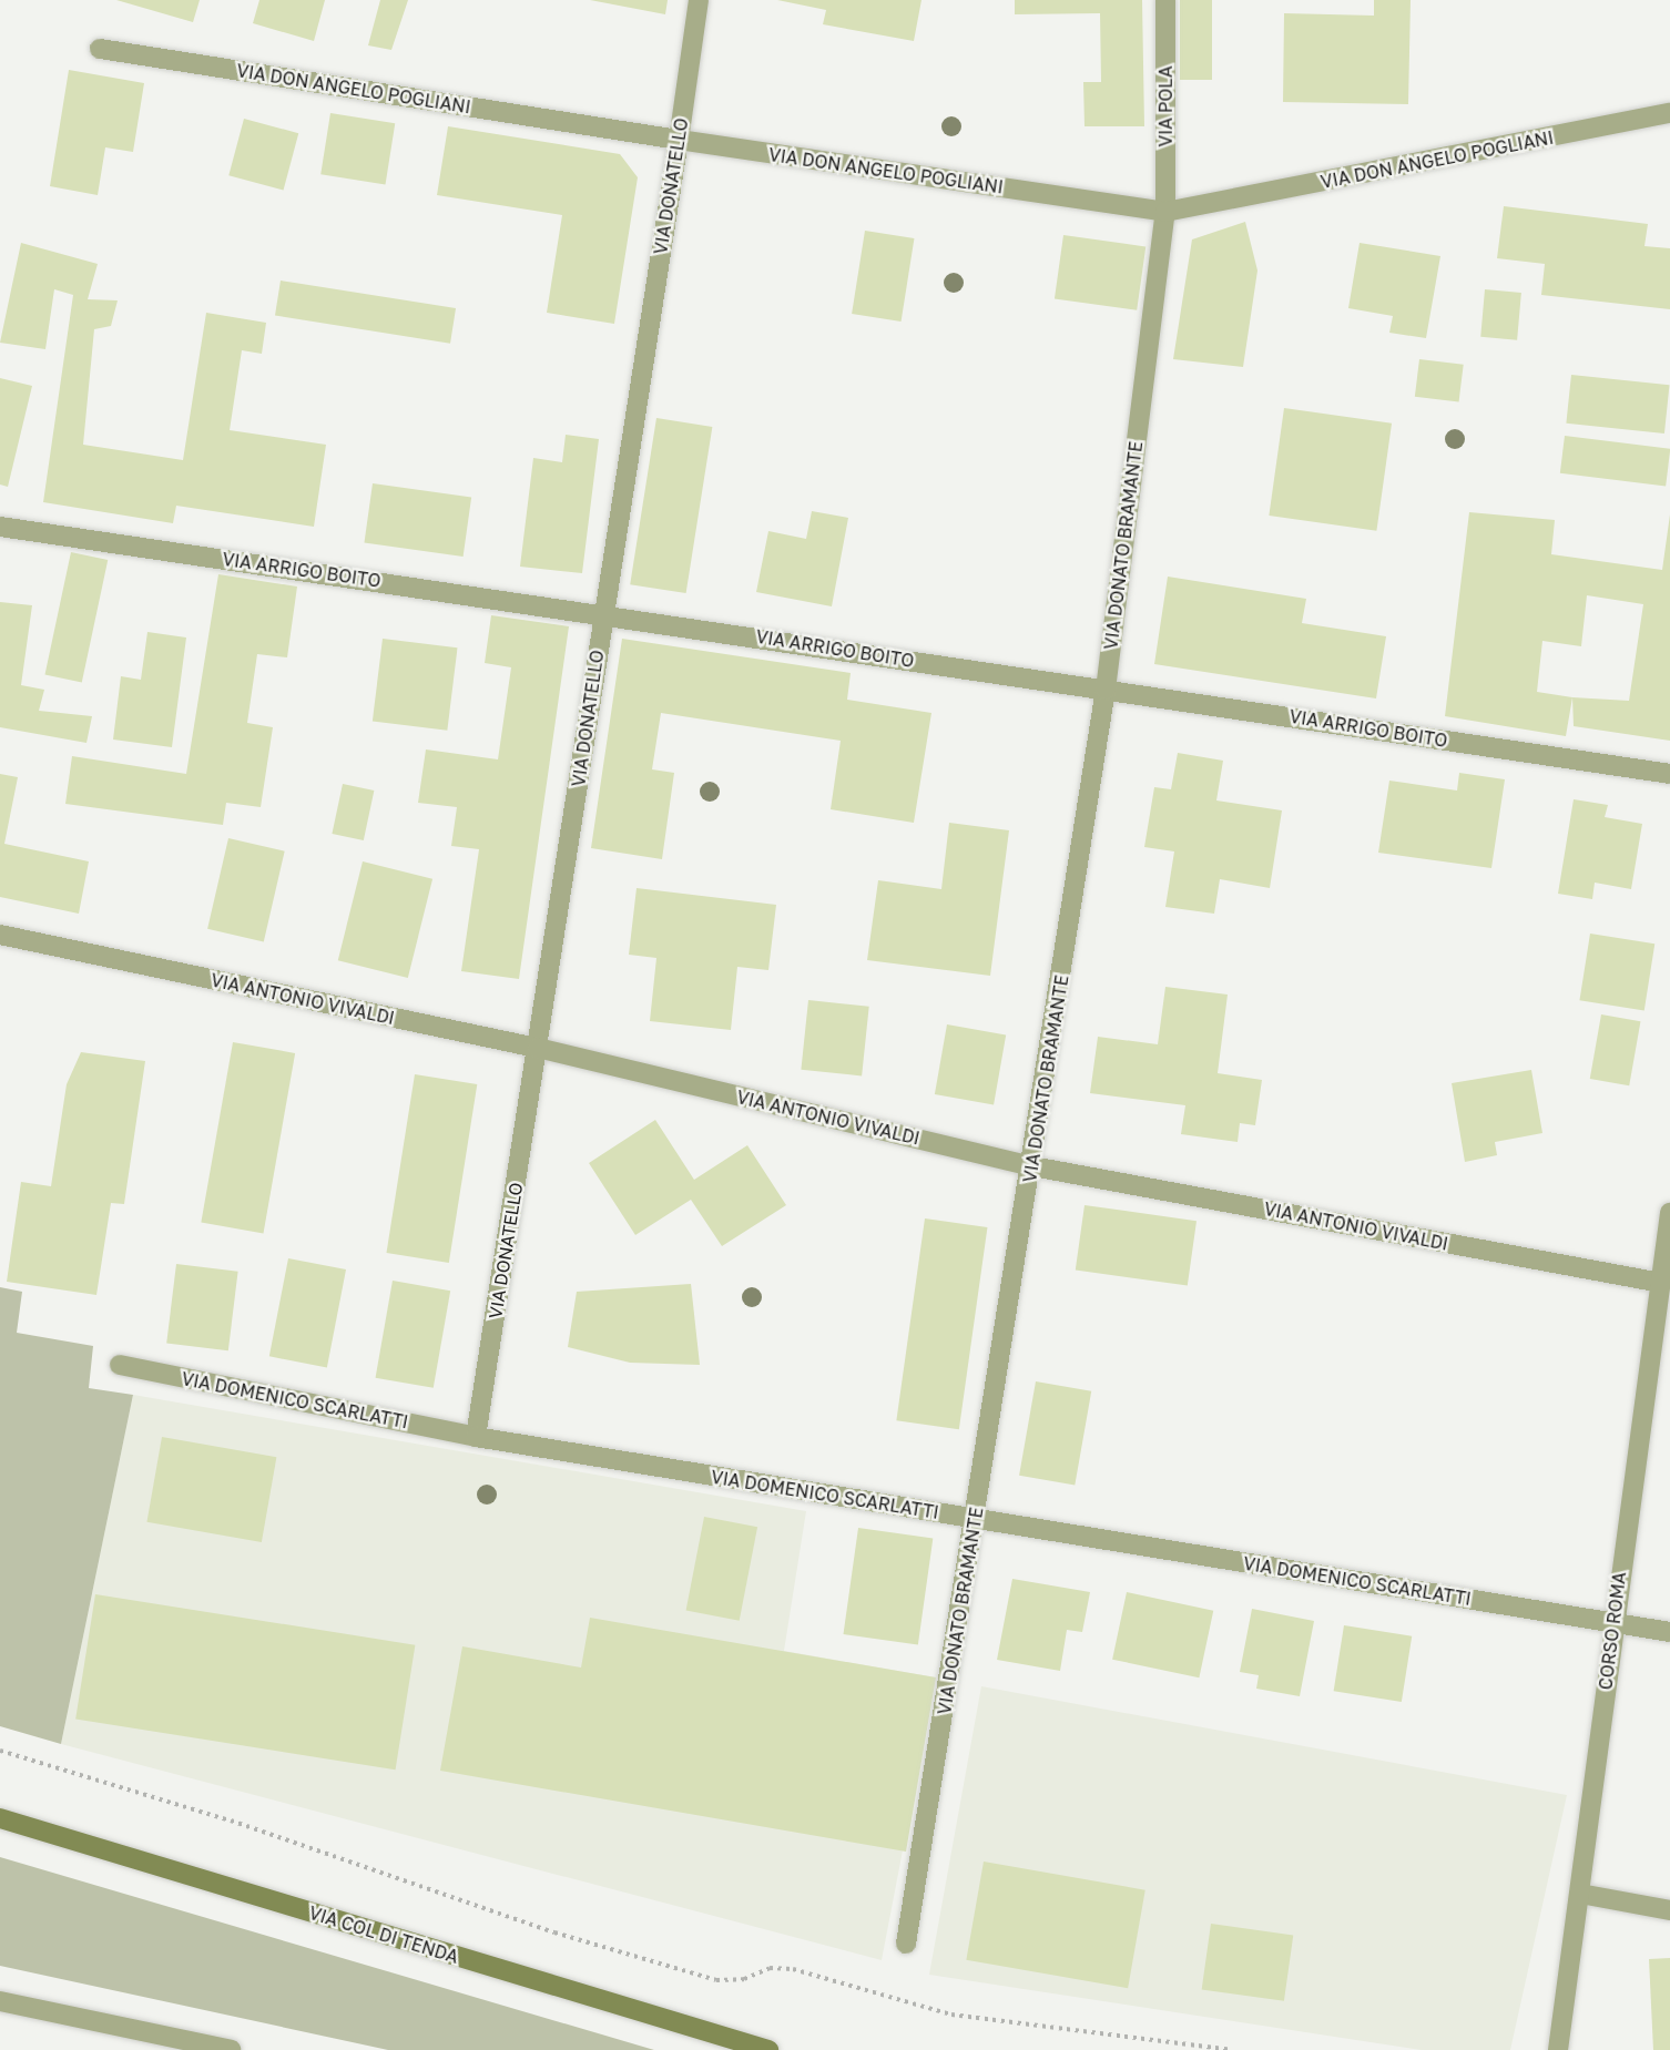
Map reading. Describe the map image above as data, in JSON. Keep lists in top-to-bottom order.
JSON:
{
  "streets": {
    "main road": ["VIA COL DI TENDA"],
    "street": [
      "VIA DON ANGELO POGLIANI",
      "VIA POLA",
      "VIA DONATELLO",
      "VIA DONATO BRAMANTE",
      "VIA ARRIGO BOITO",
      "VIA ANTONIO VIVALDI",
      "VIA DOMENICO SCARLATTI",
      "CORSO ROMA"
    ]
  },
  "crossings": [
    ["VIA DON ANGELO POGLIANI", "VIA POLA"],
    ["VIA DON ANGELO POGLIANI", "VIA DONATELLO"],
    ["VIA DON ANGELO POGLIANI", "VIA DONATO BRAMANTE"],
    ["VIA POLA", "VIA DONATO BRAMANTE"],
    ["VIA DONATELLO", "VIA ARRIGO BOITO"],
    ["VIA DONATELLO", "VIA ANTONIO VIVALDI"],
    ["VIA DONATELLO", "VIA DOMENICO SCARLATTI"],
    ["VIA DONATO BRAMANTE", "VIA ARRIGO BOITO"],
    ["VIA DONATO BRAMANTE", "VIA ANTONIO VIVALDI"],
    ["VIA DONATO BRAMANTE", "VIA DOMENICO SCARLATTI"],
    ["VIA ANTONIO VIVALDI", "CORSO ROMA"],
    ["VIA DOMENICO SCARLATTI", "CORSO ROMA"]
  ]
}
